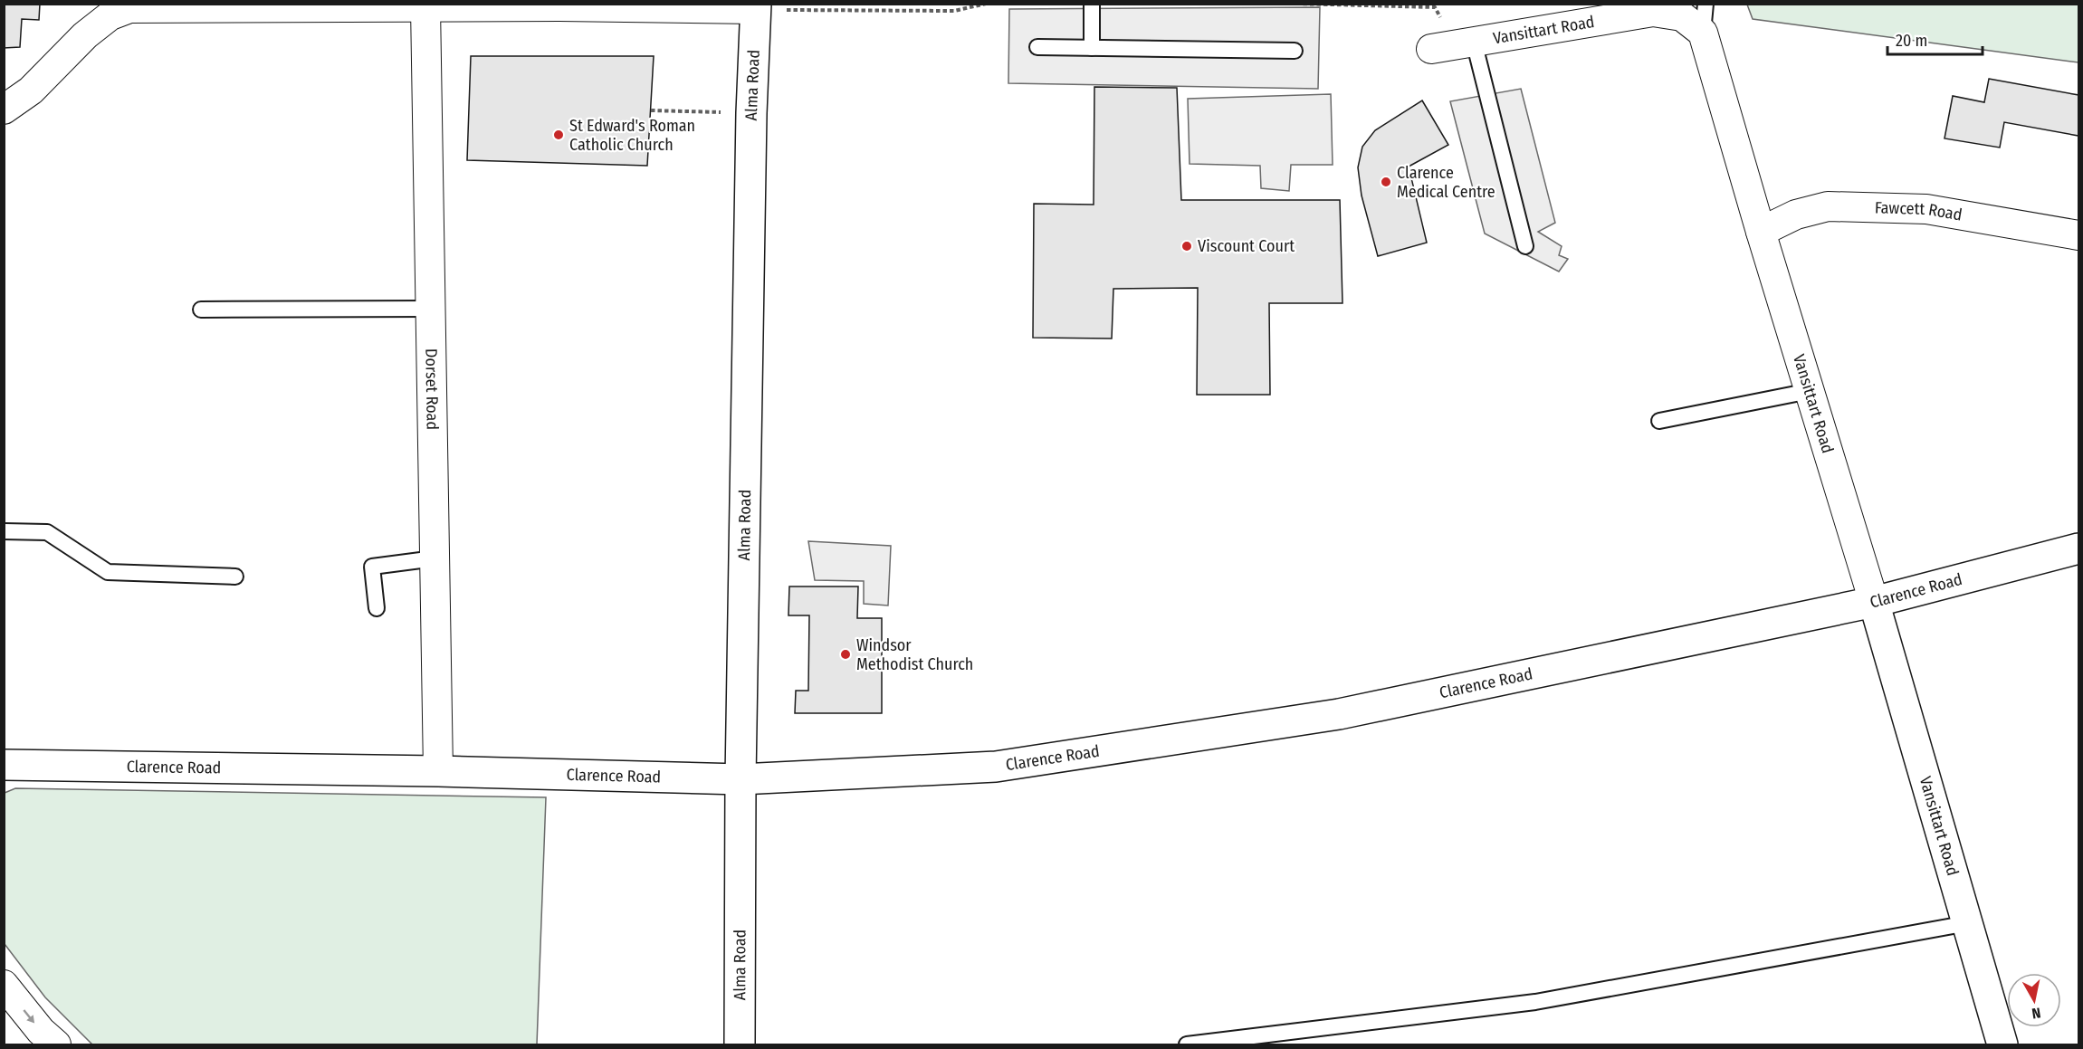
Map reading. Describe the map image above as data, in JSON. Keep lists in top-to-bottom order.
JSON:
{
  "streets": {
    "street": [
      "Vansittart Road",
      "Alma Road",
      "Fawcett Road",
      "Dorset Road",
      "Clarence Road"
    ]
  },
  "crossings": [
    ["Vansittart Road", "Fawcett Road"],
    ["Vansittart Road", "Clarence Road"],
    ["Alma Road", "Clarence Road"],
    ["Dorset Road", "Clarence Road"]
  ],
  "places": [
    "St Edward's Roman Catholic Church",
    "Clarence Medical Centre",
    "Viscount Court",
    "Windsor Methodist Church"
  ],
  "scale_bar": "20 m",
  "north": "bottom"
}
